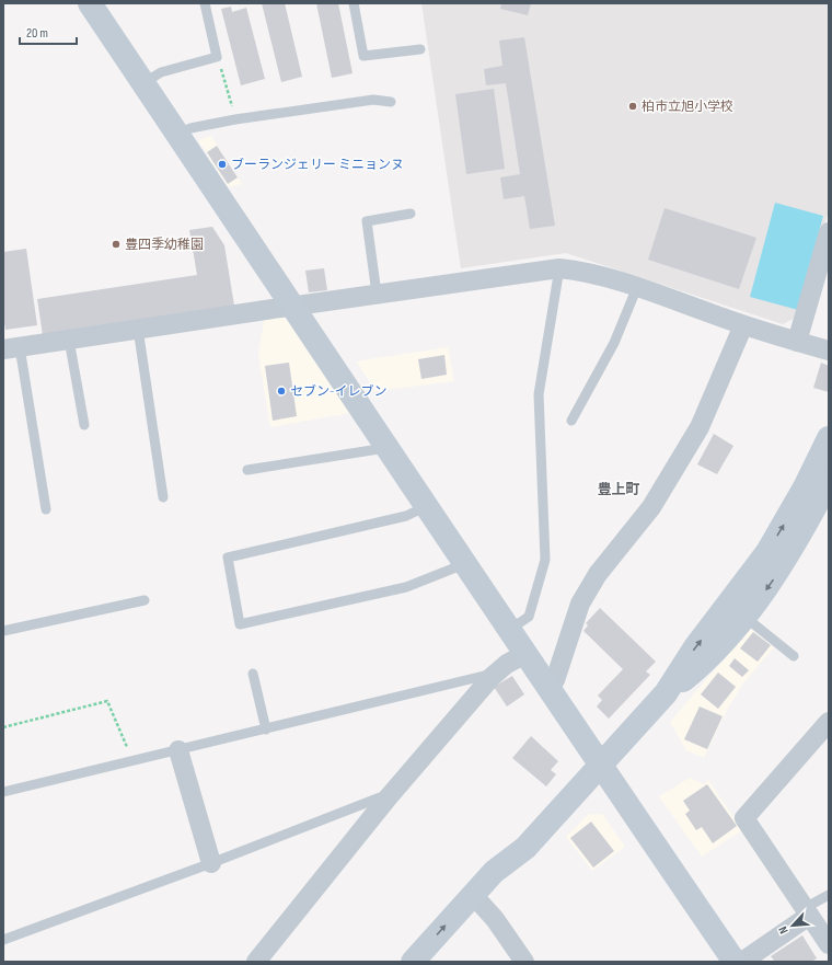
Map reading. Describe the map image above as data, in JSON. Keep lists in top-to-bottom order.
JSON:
{
  "districts": ["豊上町"],
  "places": [
    "柏市立旭小学校",
    "ブーランジェリー ミニョンヌ",
    "豊四季幼稚園",
    "セブン-イレブン"
  ],
  "scale_bar": "20 m",
  "north": "bottom left"
}
